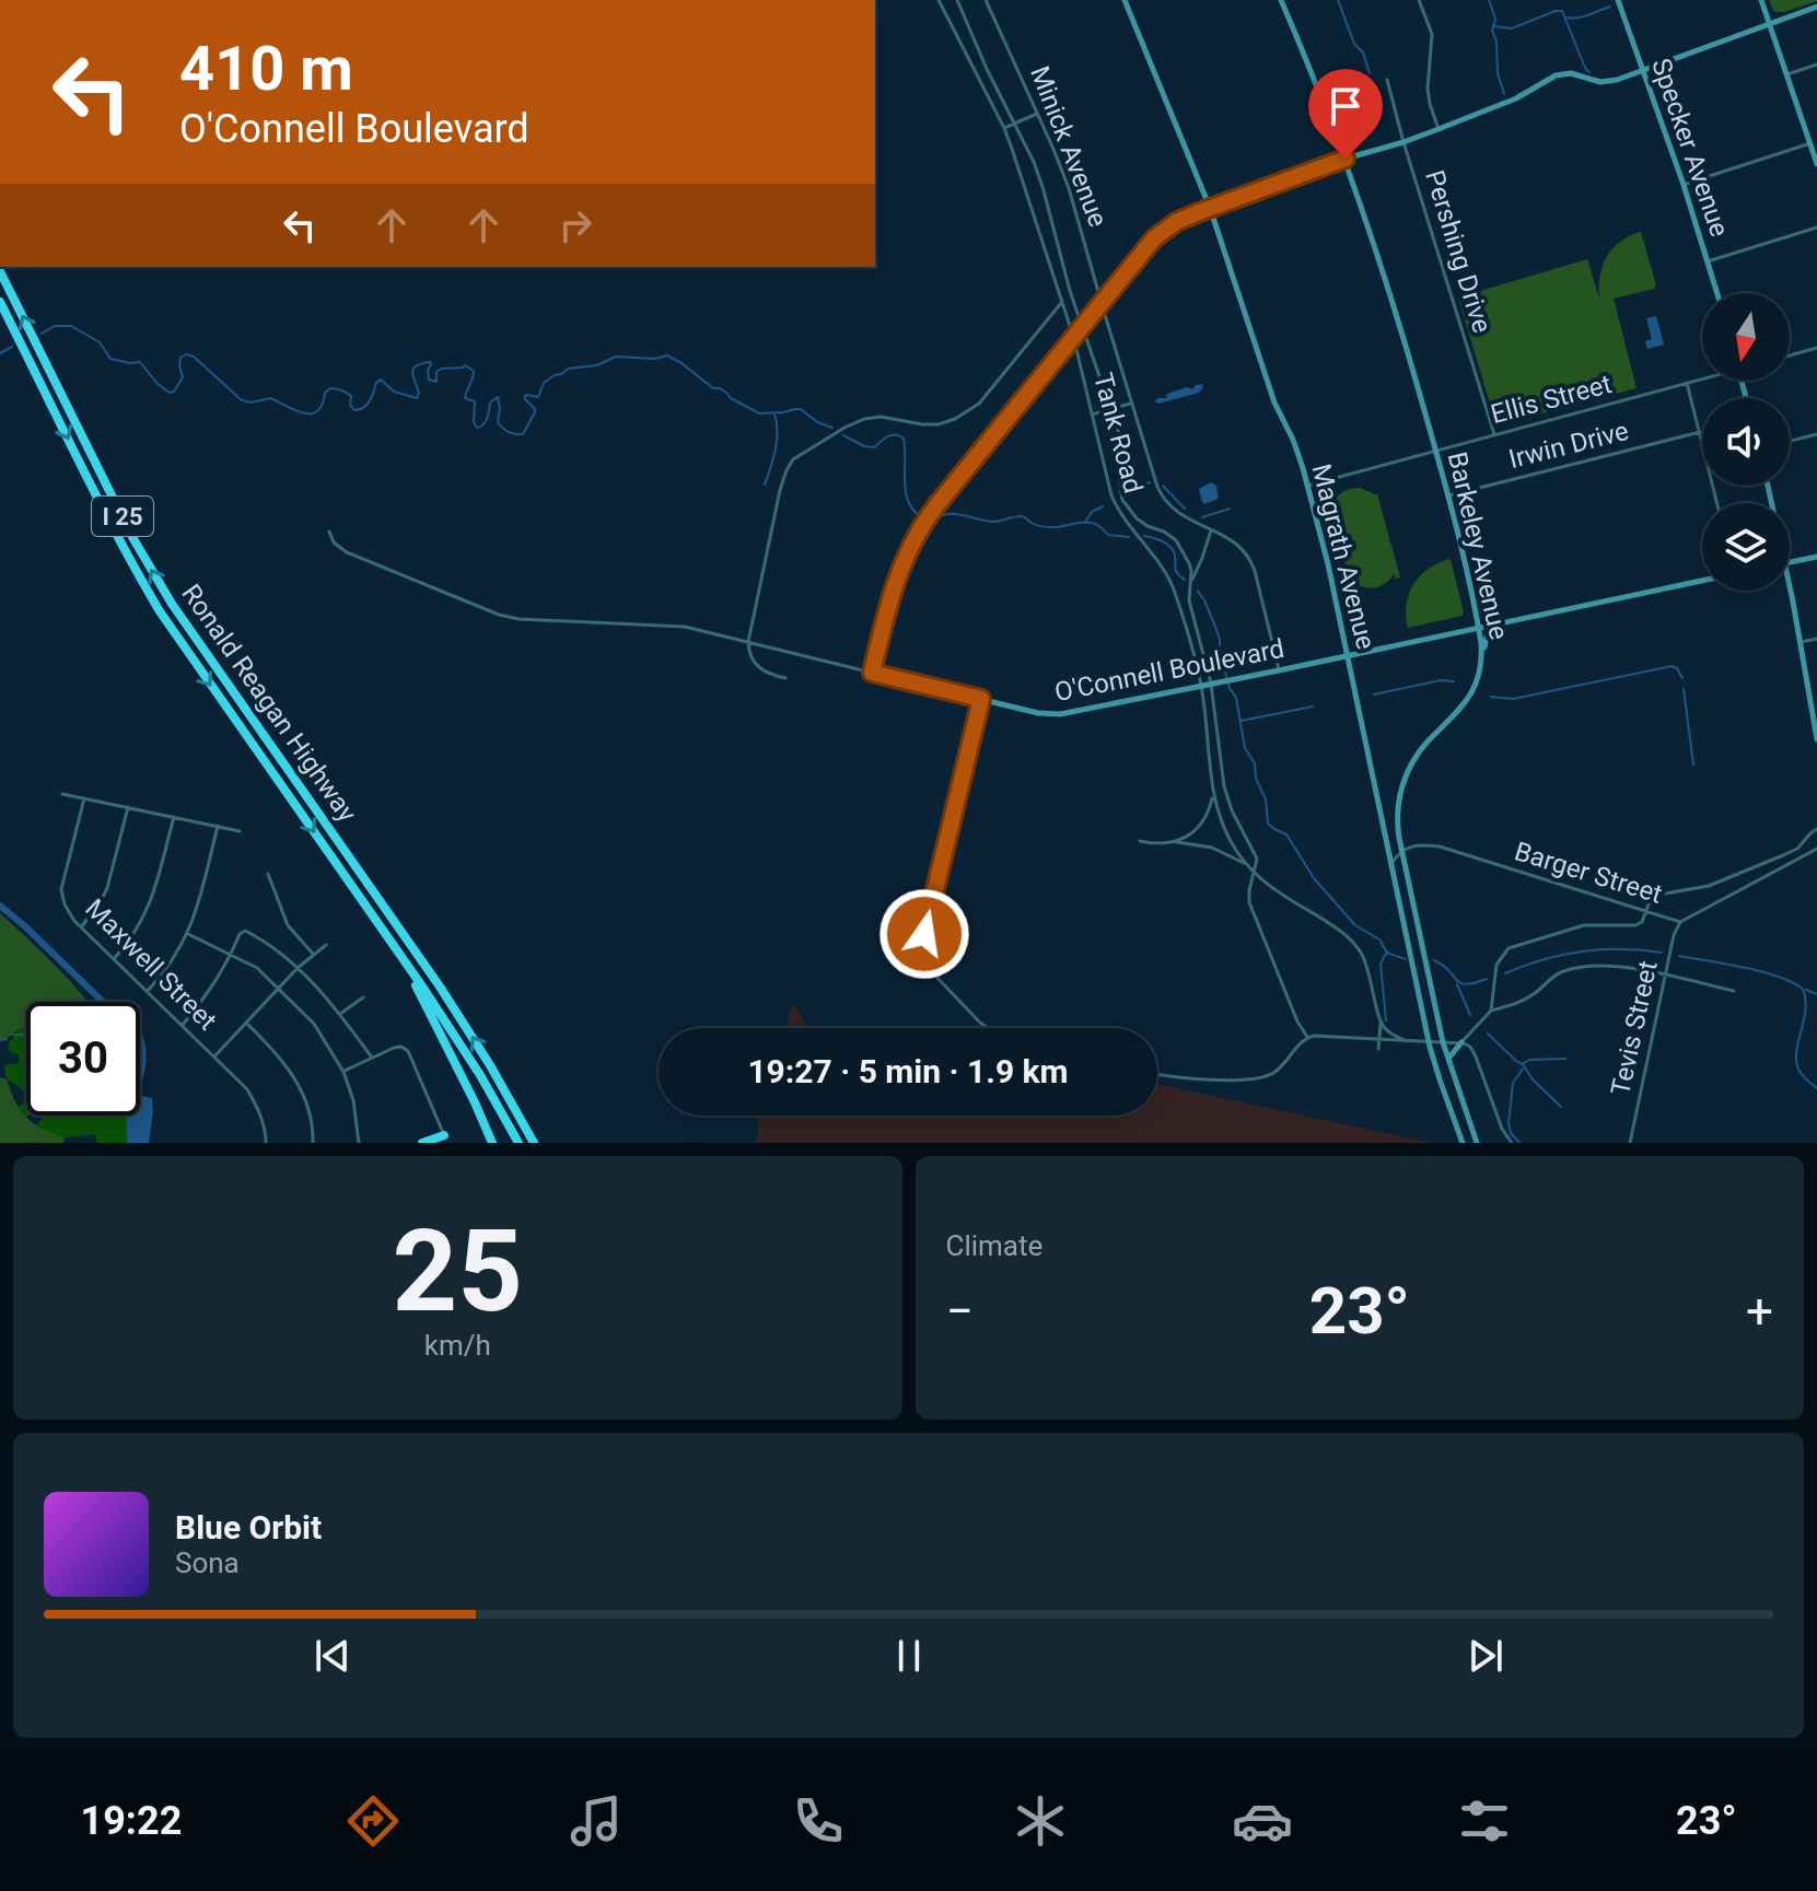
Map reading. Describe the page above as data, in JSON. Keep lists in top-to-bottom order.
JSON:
{
  "streets": {
    "highway": ["I 25", "Ronald Reagan Highway"],
    "main road": [
      "Specker Avenue",
      "Barkeley Avenue",
      "Magrath Avenue",
      "O'Connell Boulevard"
    ],
    "street": [
      "Minick Avenue",
      "Pershing Drive",
      "Ellis Street",
      "Tank Road",
      "Irwin Drive",
      "Barger Street",
      "Maxwell Street",
      "Tevis Street"
    ]
  },
  "crossings": [
    ["Minick Avenue", "O'Connell Boulevard"],
    ["Pershing Drive", "Ellis Street"],
    ["Ellis Street", "Barkeley Avenue"],
    ["Ellis Street", "Magrath Avenue"],
    ["Tank Road", "O'Connell Boulevard"],
    ["Irwin Drive", "Barkeley Avenue"],
    ["Barkeley Avenue", "O'Connell Boulevard"],
    ["Barkeley Avenue", "Barger Street"],
    ["Magrath Avenue", "O'Connell Boulevard"],
    ["Barger Street", "Tevis Street"]
  ],
  "north": "bottom",
  "page": {
    "turn": ["410 m", "O'Connell Boulevard"],
    "limit": "30",
    "trip": "19:27 · 5 min · 1.9 km",
    "tile": [
      ["25", "km/h"],
      "Climate"
    ],
    "heat": ["−", "23°", "+"],
    "song": ["Blue Orbit", "Sona"],
    "tabs": ["19:22", "23°"]
  }
}
